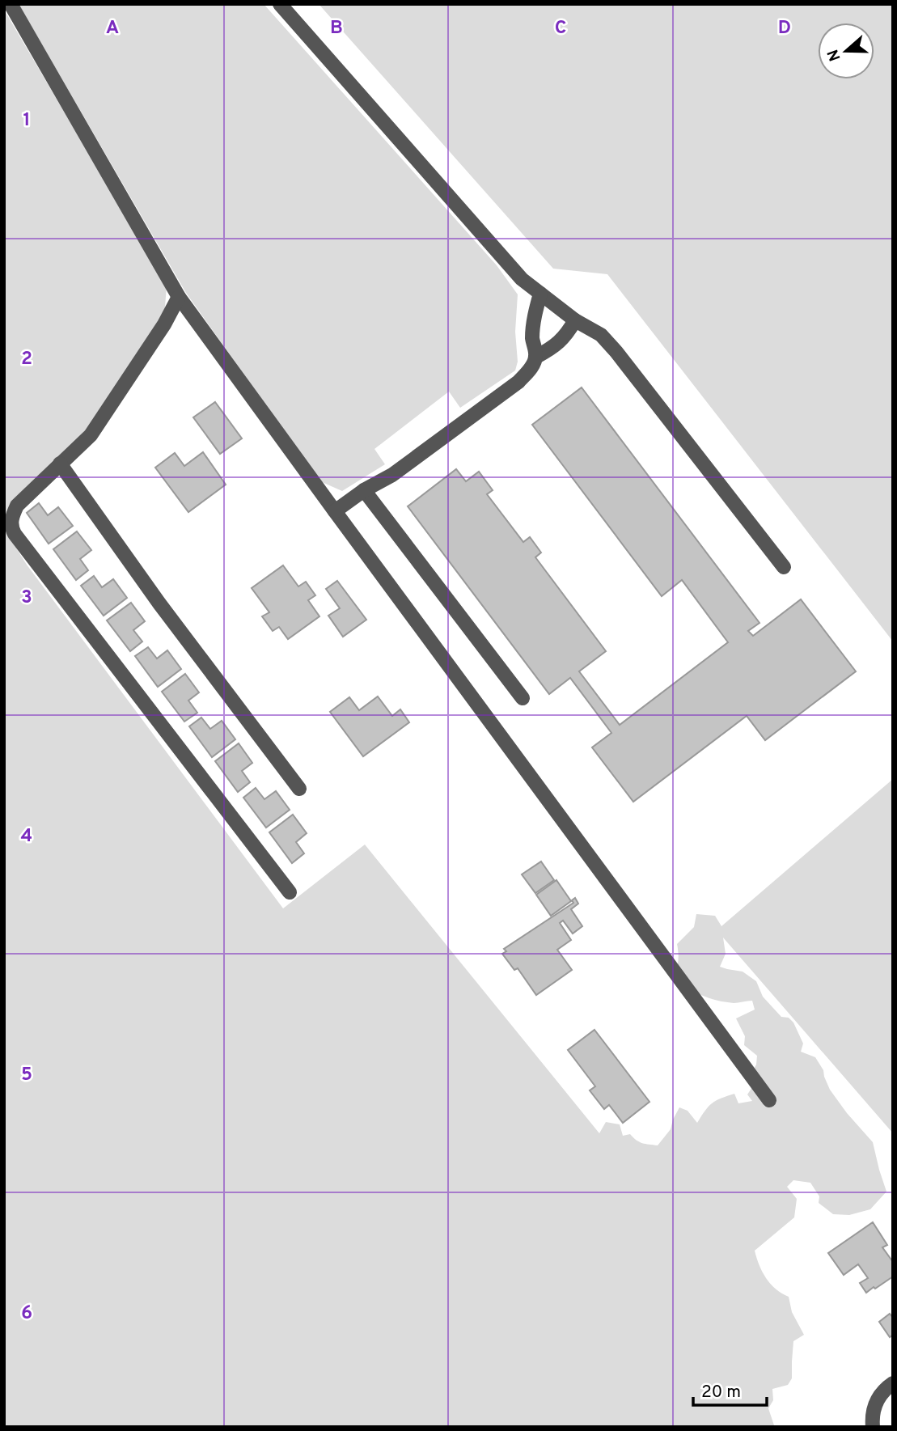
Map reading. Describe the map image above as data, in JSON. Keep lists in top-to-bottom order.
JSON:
{
  "scale_bar": "20 m",
  "north": "left",
  "grid": {
    "columns": [
      "A",
      "B",
      "C",
      "D"
    ],
    "rows": [
      "1",
      "2",
      "3",
      "4",
      "5",
      "6"
    ]
  }
}
